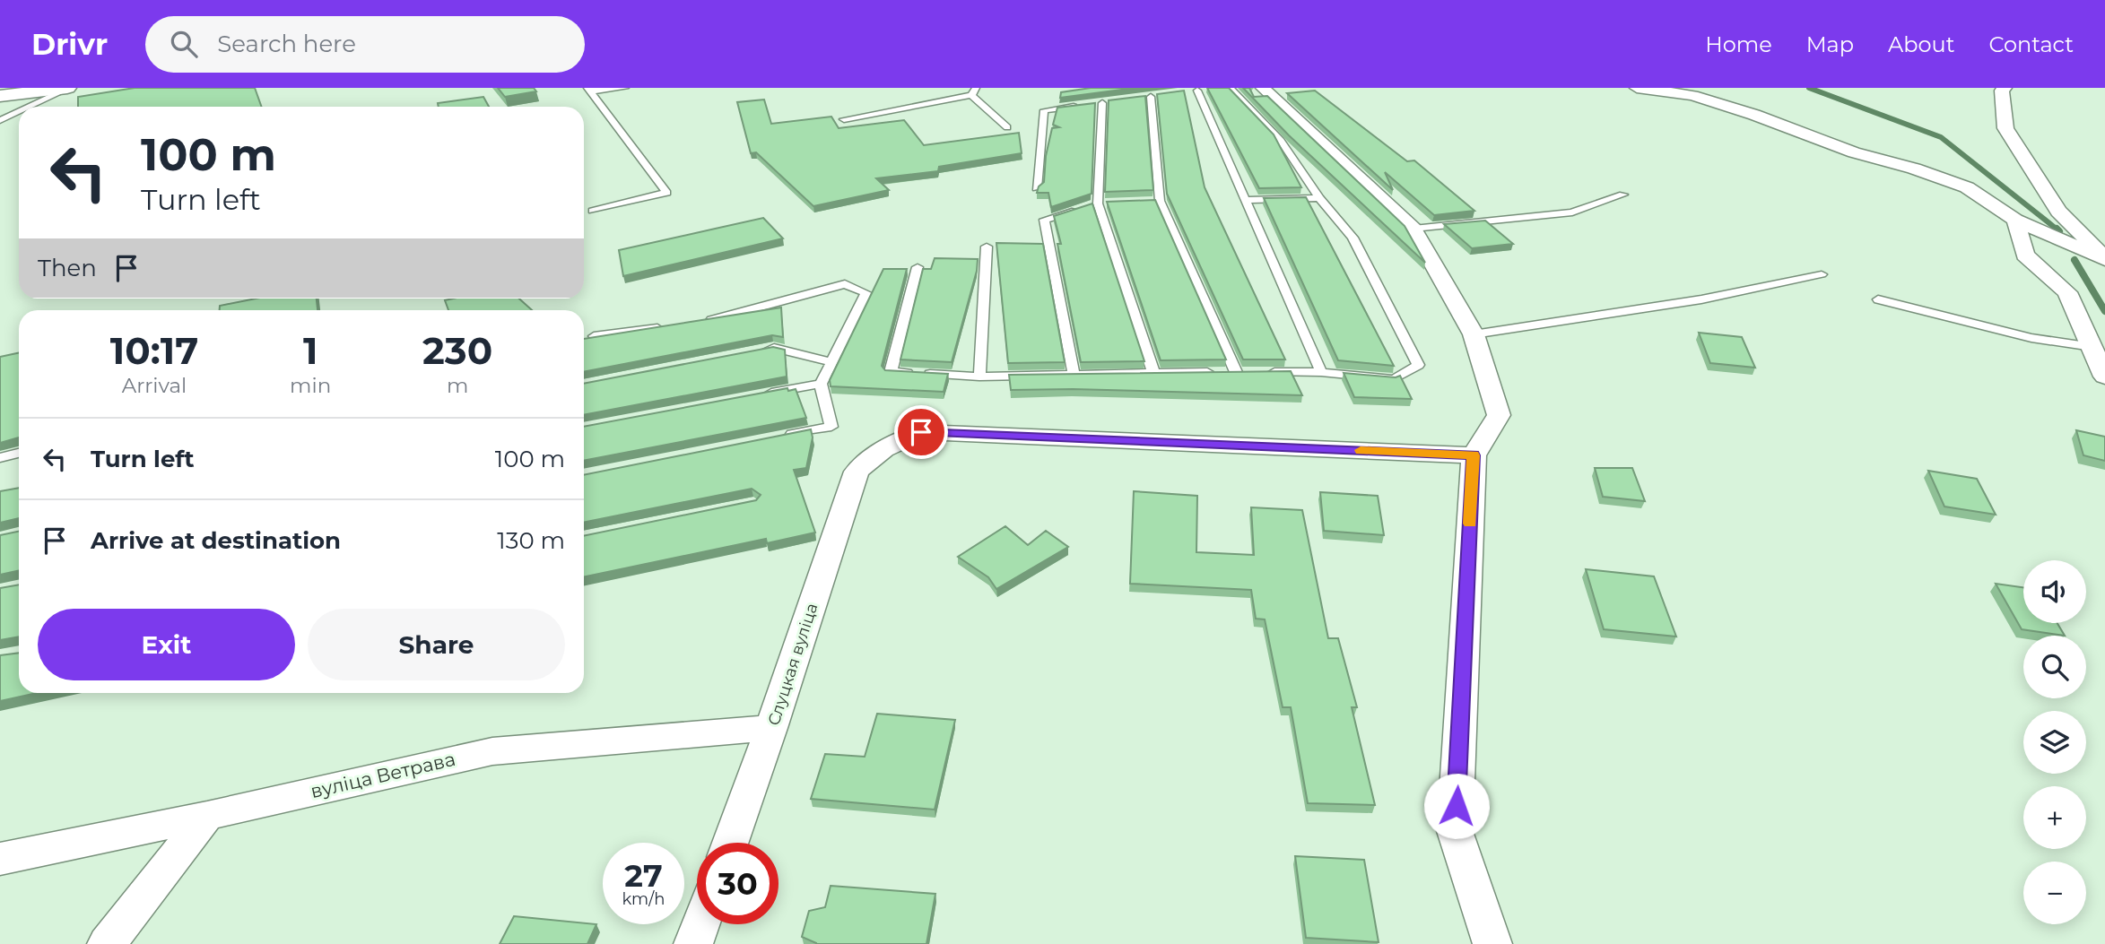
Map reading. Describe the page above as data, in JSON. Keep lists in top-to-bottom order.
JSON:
{
  "streets": {
    "street": ["Слуцкая вуліца", "вуліца Ветрава"]
  },
  "crossings": [
    ["Слуцкая вуліца", "вуліца Ветрава"]
  ],
  "page": {
    "header": "Drivr",
    "search": "Search here",
    "nav": [
      "Home",
      "Map",
      "About",
      "Contact"
    ],
    "turn": ["100 m", "Turn left"],
    "then": "Then",
    "eta": [
      "10:17",
      "Arrival",
      "1",
      "min",
      "230",
      "m"
    ],
    "list": [
      {
        "name": "Turn left",
        "value": "100 m"
      },
      {
        "name": "Arrive at destination",
        "value": "130 m"
      }
    ],
    "map_buttons": ["+", "−"],
    "buttons": ["Exit", "Share"],
    "speed": "27 km/h",
    "limit": "30"
  }
}
